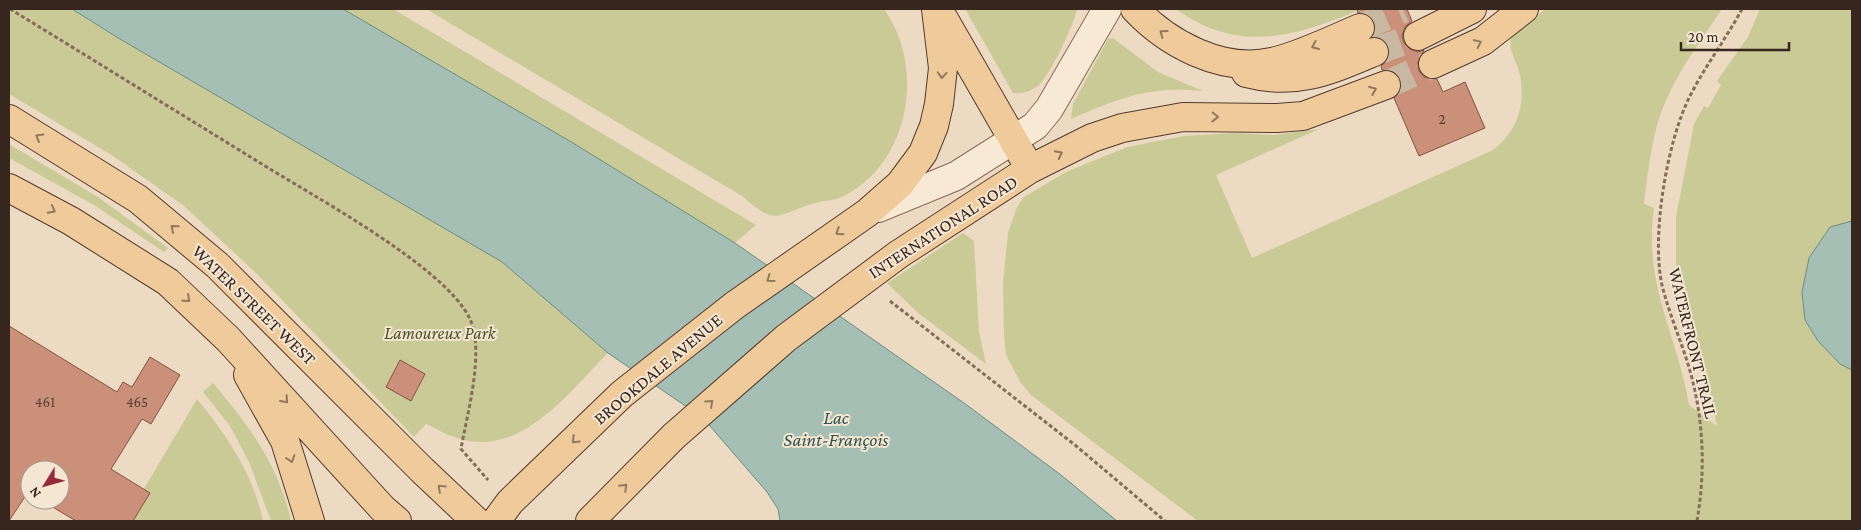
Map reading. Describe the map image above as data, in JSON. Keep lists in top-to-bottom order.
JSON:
{
  "streets": {
    "main road": ["INTERNATIONAL ROAD", "WATER STREET WEST", "BROOKDALE AVENUE"],
    "path": ["WATERFRONT TRAIL"]
  },
  "crossings": [
    ["INTERNATIONAL ROAD", "BROOKDALE AVENUE"]
  ],
  "one_way": ["BROOKDALE AVENUE"],
  "water": ["Lac Saint-François"],
  "parks": ["Lamoureux Park"],
  "house_numbers": ["2", "461", "465"],
  "scale_bar": "20 m",
  "north": "bottom left"
}
